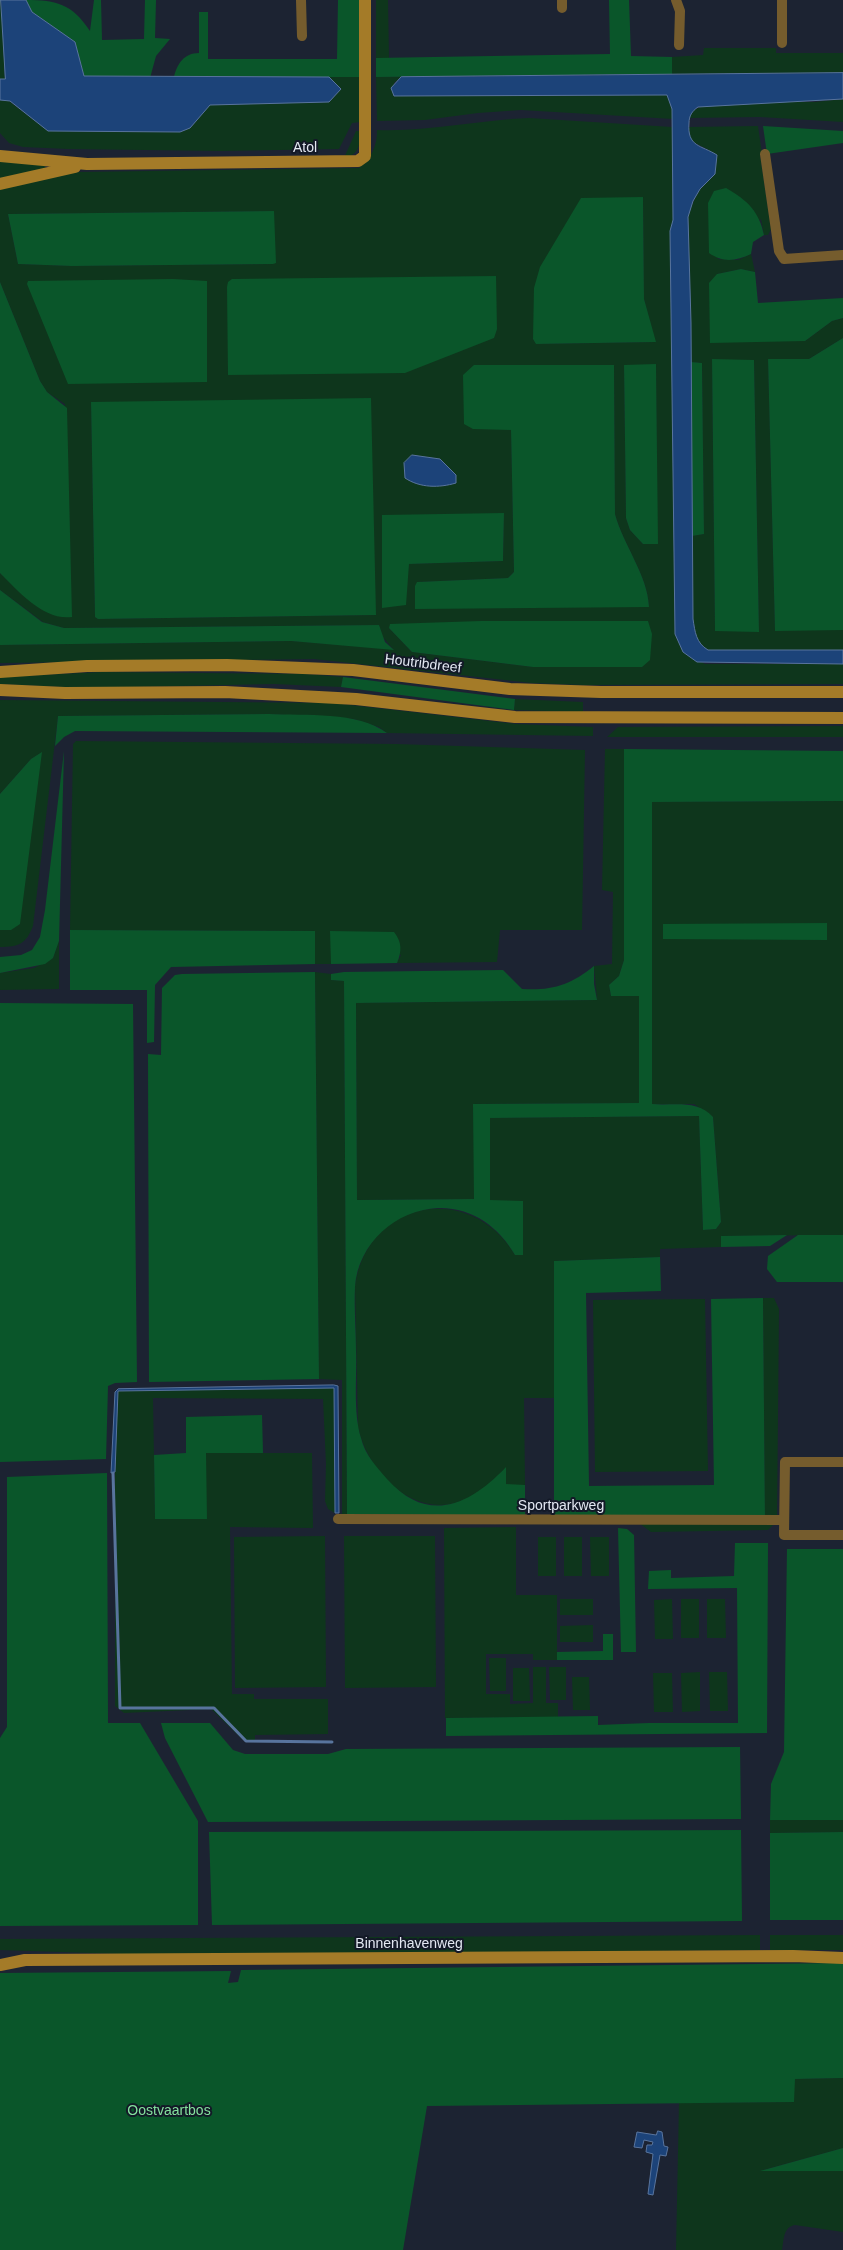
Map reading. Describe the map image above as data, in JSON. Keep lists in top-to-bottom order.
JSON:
{
  "streets": {
    "main road": ["Atol", "Houtribdreef", "Binnenhavenweg"],
    "street": ["Sportparkweg"]
  },
  "parks": ["Oostvaartbos"]
}
